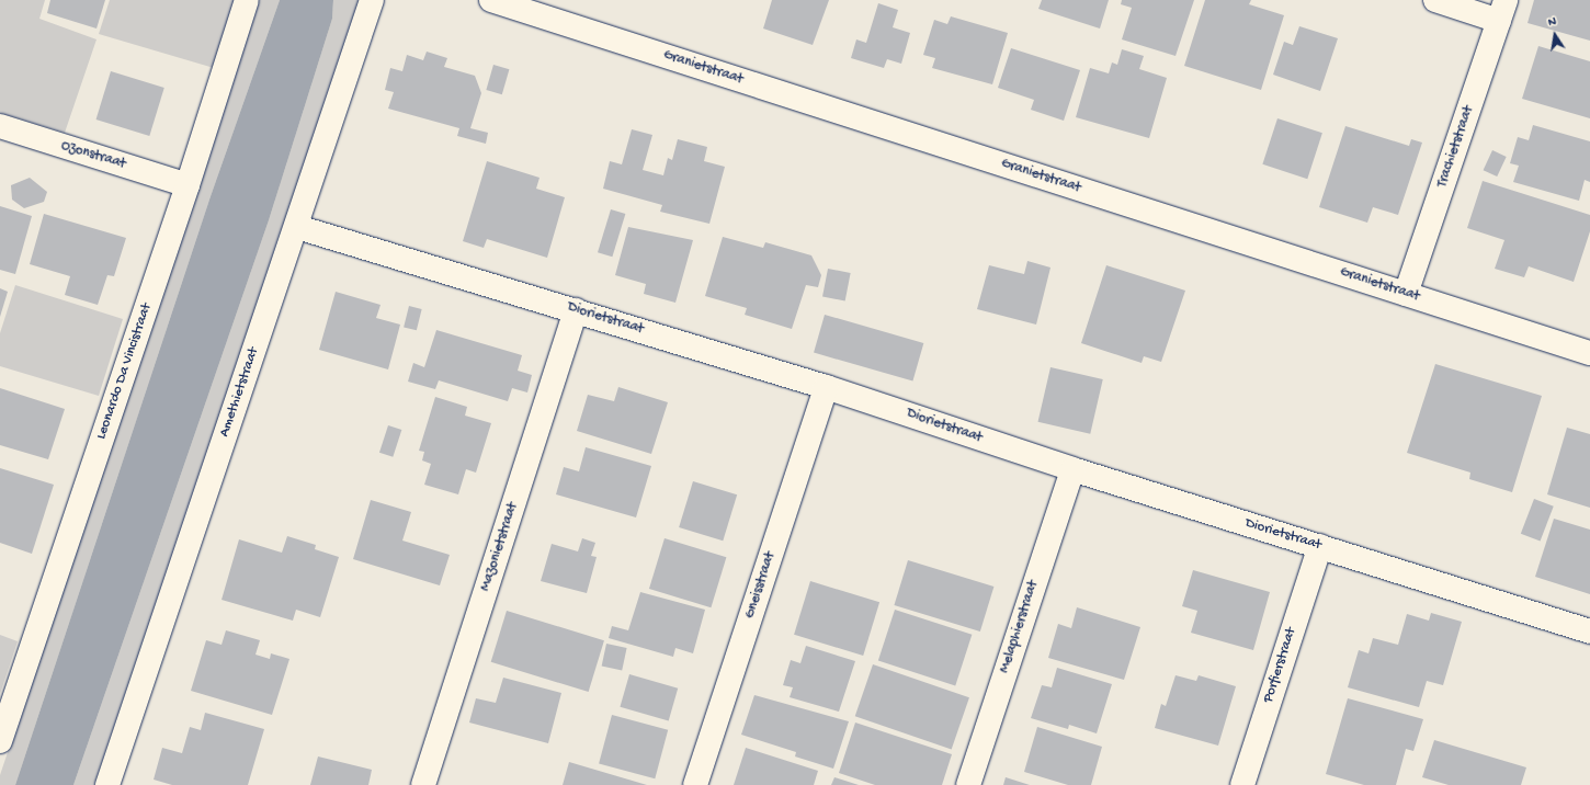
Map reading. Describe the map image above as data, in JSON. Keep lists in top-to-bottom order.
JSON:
{
  "streets": {
    "street": [
      "Granietstraat",
      "Trachietstraat",
      "Ozonstraat",
      "Diorietstraat",
      "Leonardo Da Vincistraat",
      "Amethietstraat",
      "Mazonietstraat",
      "Gneisstraat",
      "Melaphierstraat",
      "Porfierstraat"
    ]
  },
  "crossings": [
    ["Granietstraat", "Trachietstraat"],
    ["Ozonstraat", "Leonardo Da Vincistraat"],
    ["Diorietstraat", "Amethietstraat"],
    ["Diorietstraat", "Mazonietstraat"],
    ["Diorietstraat", "Gneisstraat"],
    ["Diorietstraat", "Melaphierstraat"],
    ["Diorietstraat", "Porfierstraat"]
  ],
  "north": "top"
}
